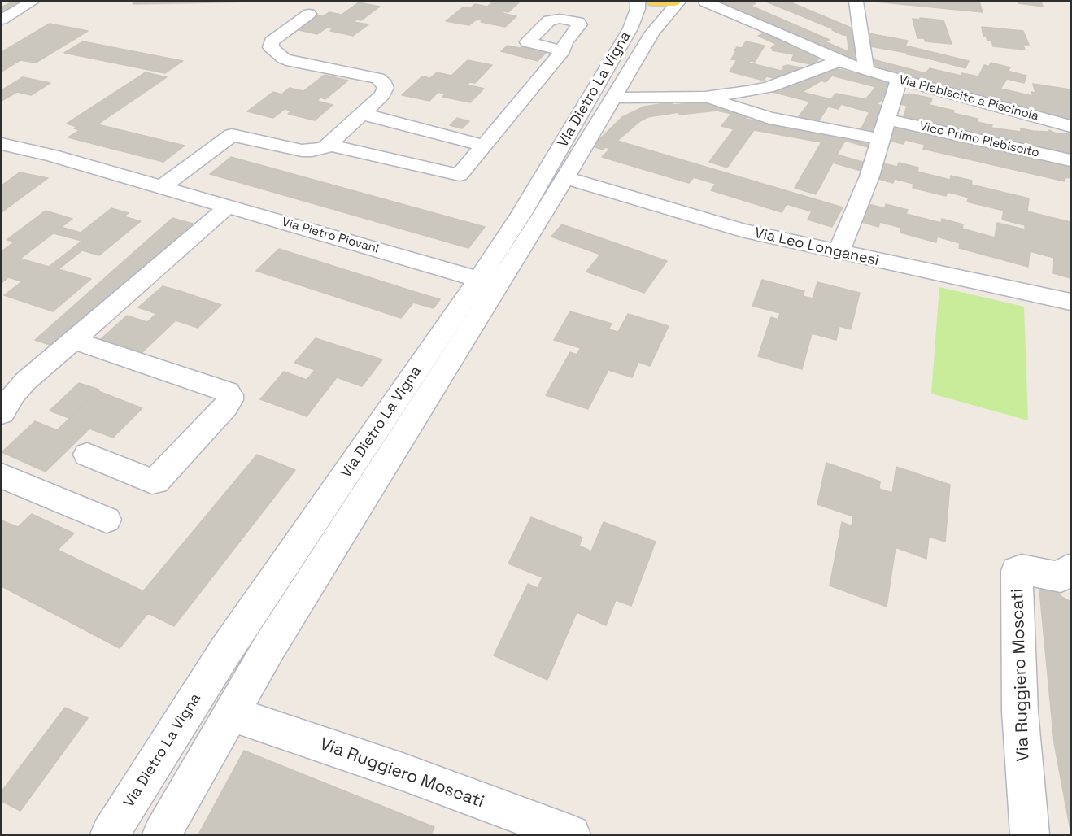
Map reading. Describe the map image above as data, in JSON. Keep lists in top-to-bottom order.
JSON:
{
  "streets": {
    "street": [
      "Via Dietro La Vigna",
      "Via Plebiscito a Piscinola",
      "Vico Primo Plebiscito",
      "Via Pietro Piovani",
      "Via Leo Longanesi",
      "Via Ruggiero Moscati"
    ]
  },
  "crossings": [
    ["Via Dietro La Vigna", "Via Pietro Piovani"],
    ["Via Dietro La Vigna", "Via Leo Longanesi"],
    ["Via Dietro La Vigna", "Via Ruggiero Moscati"]
  ]
}
